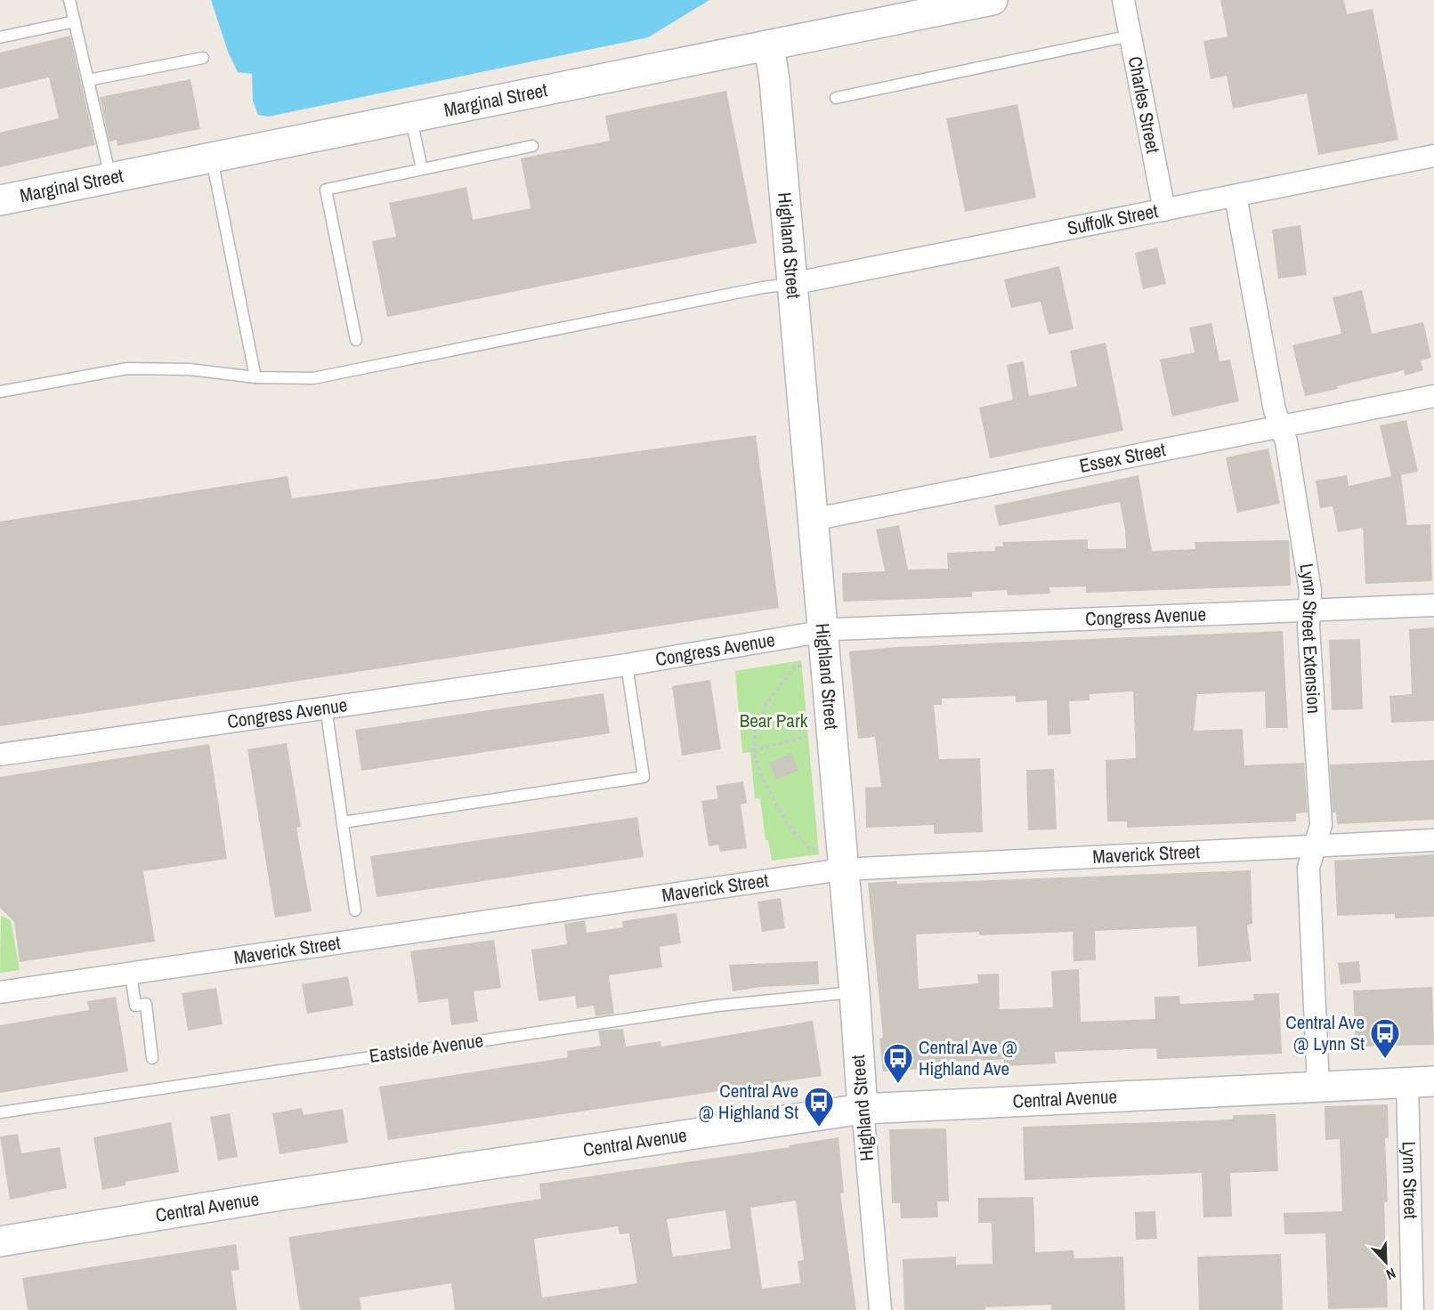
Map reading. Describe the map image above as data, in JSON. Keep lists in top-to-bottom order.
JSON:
{
  "streets": {
    "street": [
      "Marginal Street",
      "Charles Street",
      "Suffolk Street",
      "Highland Street",
      "Essex Street",
      "Congress Avenue",
      "Lynn Street Extension",
      "Maverick Street",
      "Central Avenue",
      "Lynn Street"
    ],
    "lane": ["Eastside Avenue"]
  },
  "crossings": [
    ["Marginal Street", "Highland Street"],
    ["Charles Street", "Suffolk Street"],
    ["Suffolk Street", "Highland Street"],
    ["Suffolk Street", "Lynn Street Extension"],
    ["Highland Street", "Essex Street"],
    ["Highland Street", "Congress Avenue"],
    ["Highland Street", "Maverick Street"],
    ["Highland Street", "Eastside Avenue"],
    ["Highland Street", "Central Avenue"],
    ["Essex Street", "Lynn Street Extension"],
    ["Congress Avenue", "Lynn Street Extension"],
    ["Lynn Street Extension", "Maverick Street"],
    ["Lynn Street Extension", "Central Avenue"],
    ["Central Avenue", "Lynn Street"]
  ],
  "parks": ["Bear Park"],
  "places": {
    "bus stop": ["Central Ave @ Lynn St", "Central Ave @ Highland Ave", "Central Ave @ Highland St"]
  },
  "north": "bottom right"
}
